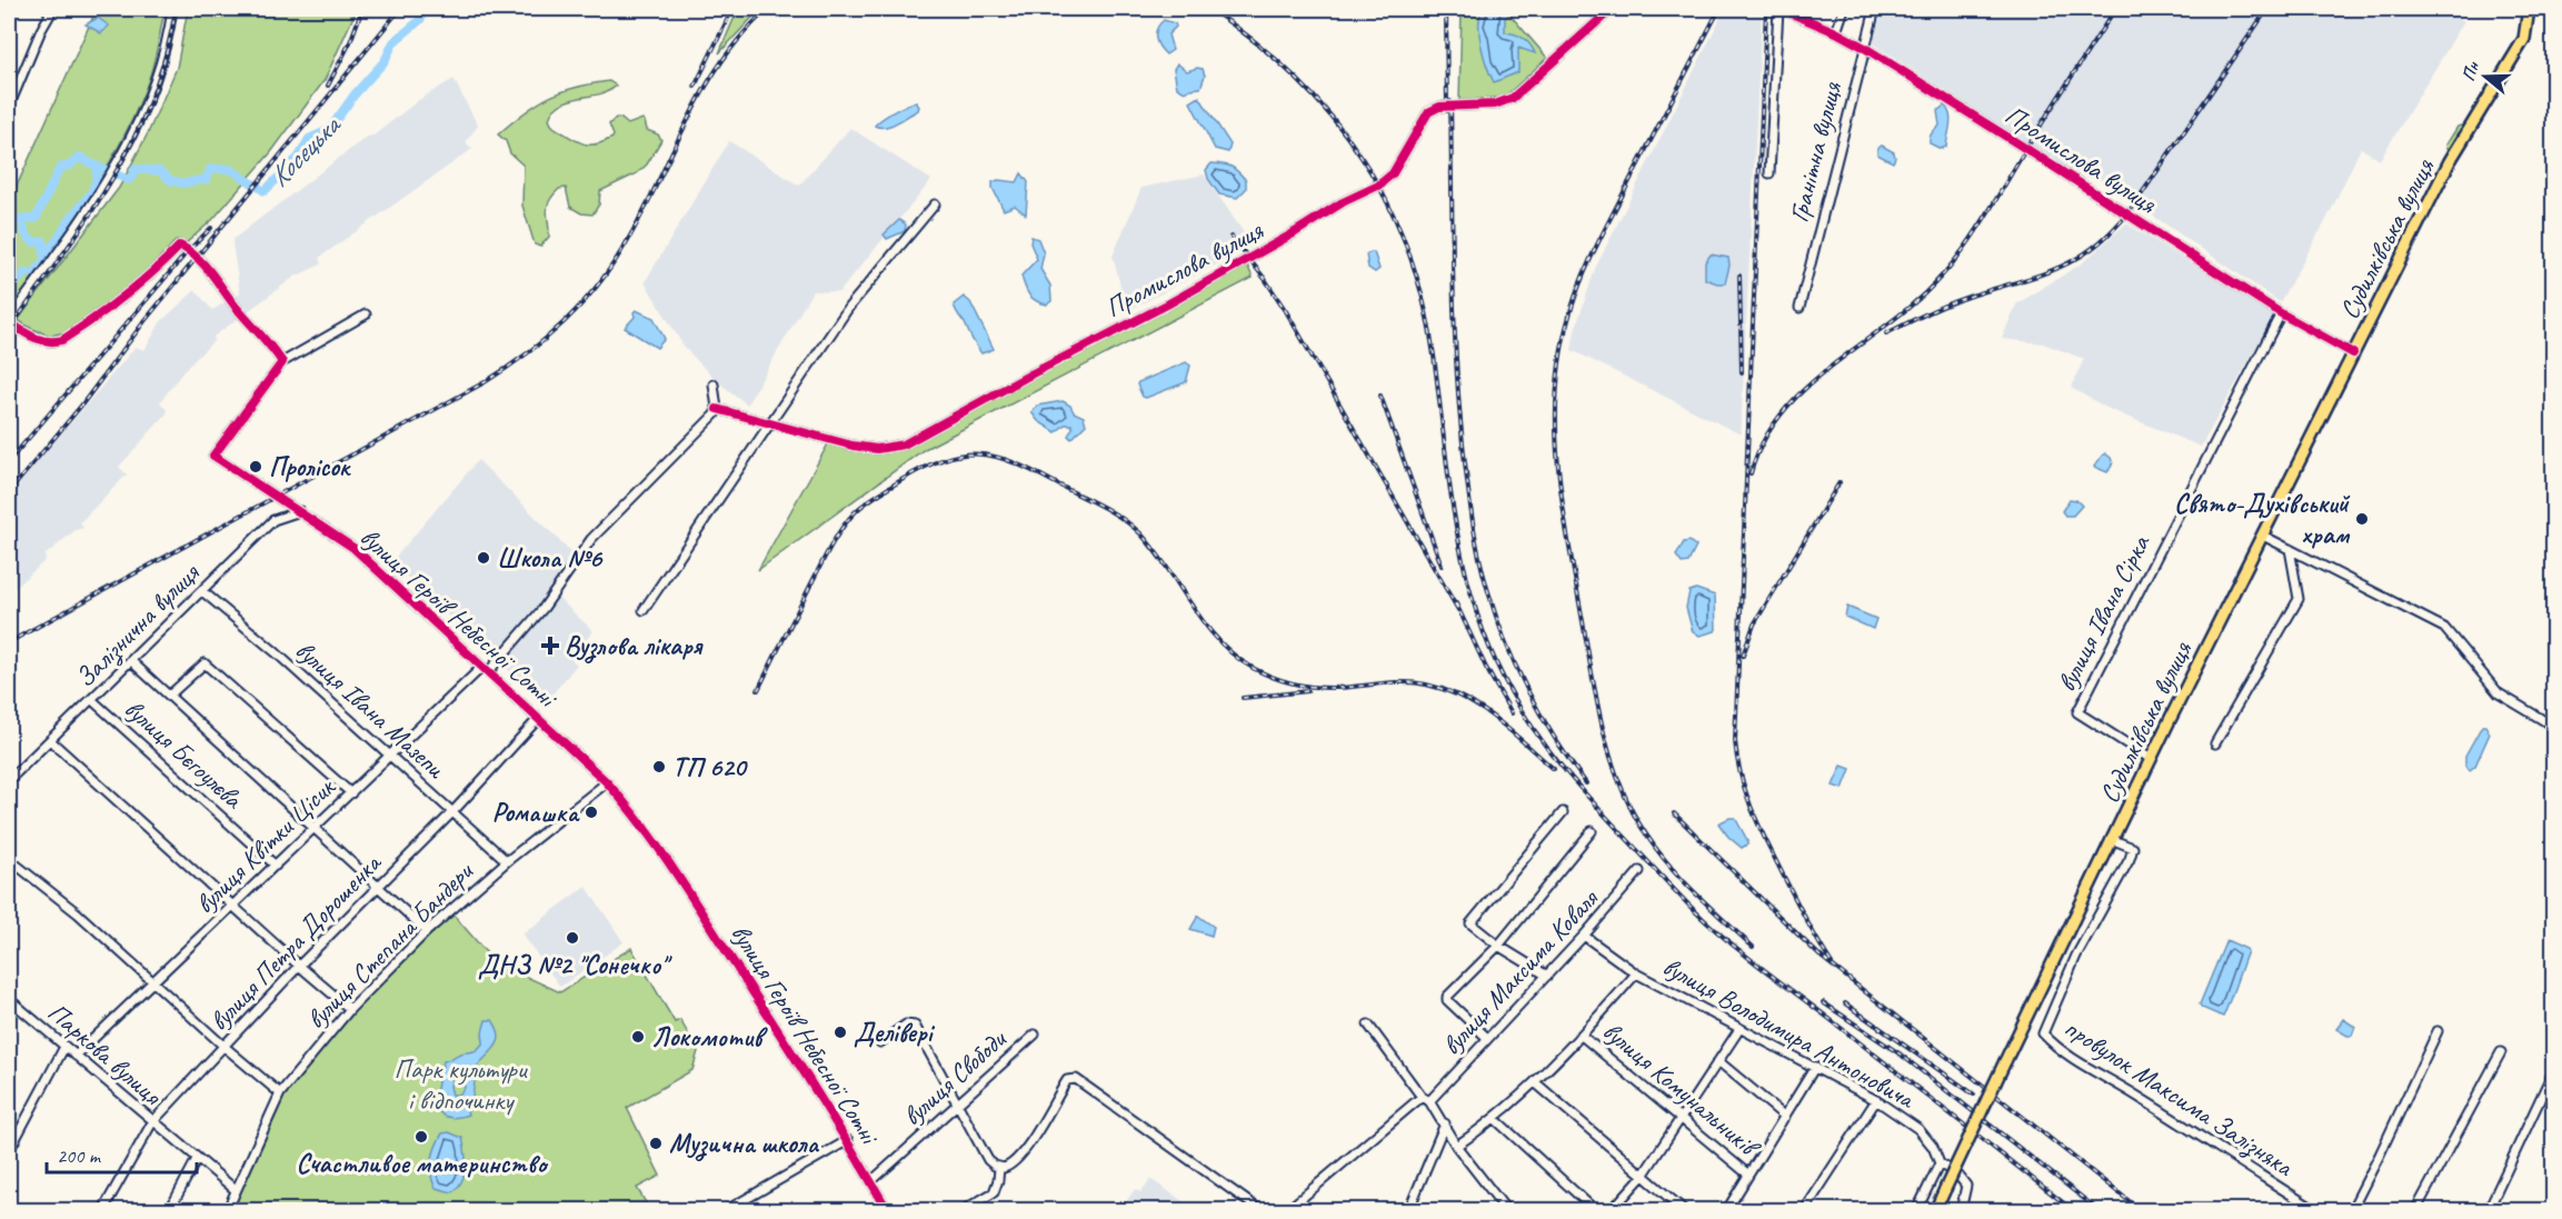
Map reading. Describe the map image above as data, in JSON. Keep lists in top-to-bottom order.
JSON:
{
  "streets": {
    "main road": ["Судилківська вулиця"],
    "street": [
      "Гранітна вулиця",
      "Промислова вулиця",
      "вулиця Івана Сірка",
      "вулиця Героїв Небесної Сотні",
      "Залізнична вулиця",
      "вулиця Івана Мазепи",
      "вулиця Бєгоулєва",
      "вулиця Квітки Цісик",
      "вулиця Петра Дорошенка",
      "вулиця Степана Бандери",
      "вулиця Максима Коваля",
      "вулиця Володимира Антоновича",
      "Паркова вулиця",
      "вулиця Свободи",
      "вулиця Комунальників",
      "провулок Максима Залізняка"
    ]
  },
  "crossings": [
    ["Гранітна вулиця", "Промислова вулиця"],
    ["Промислова вулиця", "Судилківська вулиця"],
    ["Промислова вулиця", "вулиця Івана Сірка"],
    ["Промислова вулиця", "вулиця Квітки Цісик"],
    ["Судилківська вулиця", "вулиця Івана Сірка"],
    ["Судилківська вулиця", "провулок Максима Залізняка"],
    ["вулиця Героїв Небесної Сотні", "Залізнична вулиця"],
    ["вулиця Героїв Небесної Сотні", "вулиця Квітки Цісик"],
    ["вулиця Героїв Небесної Сотні", "вулиця Петра Дорошенка"],
    ["вулиця Героїв Небесної Сотні", "вулиця Степана Бандери"],
    ["вулиця Героїв Небесної Сотні", "вулиця Свободи"],
    ["Залізнична вулиця", "вулиця Івана Мазепи"],
    ["Залізнична вулиця", "вулиця Бєгоулєва"],
    ["вулиця Івана Мазепи", "вулиця Квітки Цісик"],
    ["вулиця Івана Мазепи", "вулиця Петра Дорошенка"],
    ["вулиця Івана Мазепи", "вулиця Степана Бандери"],
    ["вулиця Бєгоулєва", "вулиця Квітки Цісик"],
    ["вулиця Квітки Цісик", "Паркова вулиця"],
    ["вулиця Петра Дорошенка", "Паркова вулиця"],
    ["вулиця Степана Бандери", "Паркова вулиця"],
    ["вулиця Максима Коваля", "вулиця Володимира Антоновича"]
  ],
  "water": ["Косецька"],
  "parks": ["Парк культури і відпочинку"],
  "places": {
    "other": [
      "Пролісок",
      "Свято-Духівський храм",
      "Школа №6",
      "ТП 620",
      "Ромашка",
      "ДНЗ №2 \"Сонечко\"",
      "Делівері",
      "Локомотив",
      "Счастливое материнство",
      "Музична школа"
    ],
    "health": ["Вузлова лікаря"]
  },
  "scale_bar": "200 m",
  "north": "left"
}
